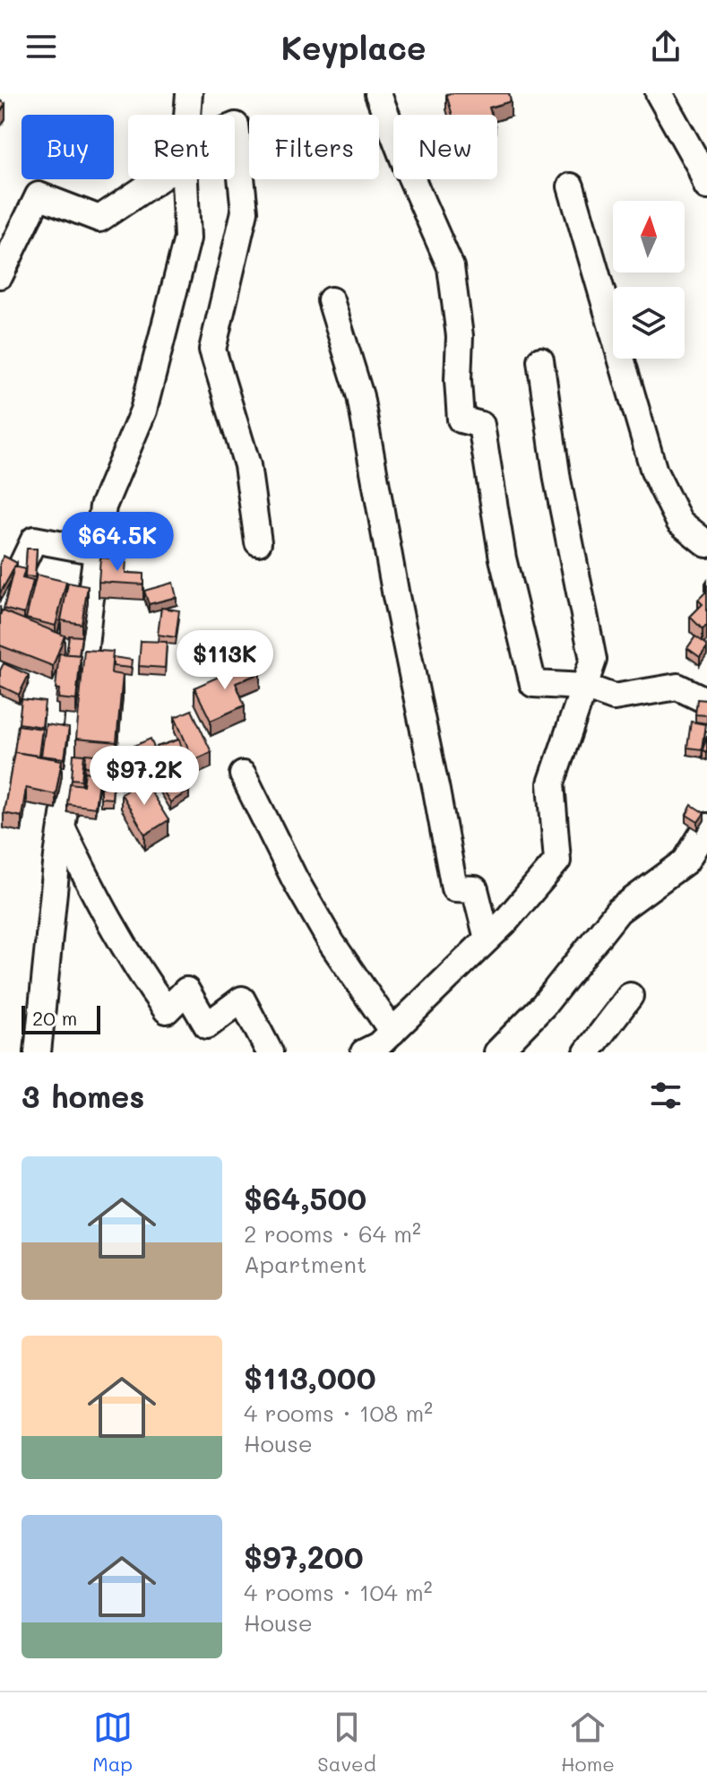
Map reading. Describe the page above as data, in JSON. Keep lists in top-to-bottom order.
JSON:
{
  "scale_bar": "20 m",
  "north": "top",
  "page": {
    "header": "Keyplace",
    "chip": [
      "Buy",
      "Rent",
      "Filters",
      "New"
    ],
    "price": ["$64.5K", "$113K", "$97.2K"],
    "scale": "20 m",
    "heading": "3 homes",
    "list": [
      {
        "name": "$64,500",
        "note": "2 rooms · 64 m² · Apartment"
      },
      {
        "name": "$113,000",
        "note": "4 rooms · 108 m² · House"
      },
      {
        "name": "$97,200",
        "note": "4 rooms · 104 m² · House"
      }
    ],
    "tabs": ["Map", "Saved", "Home"]
  }
}
